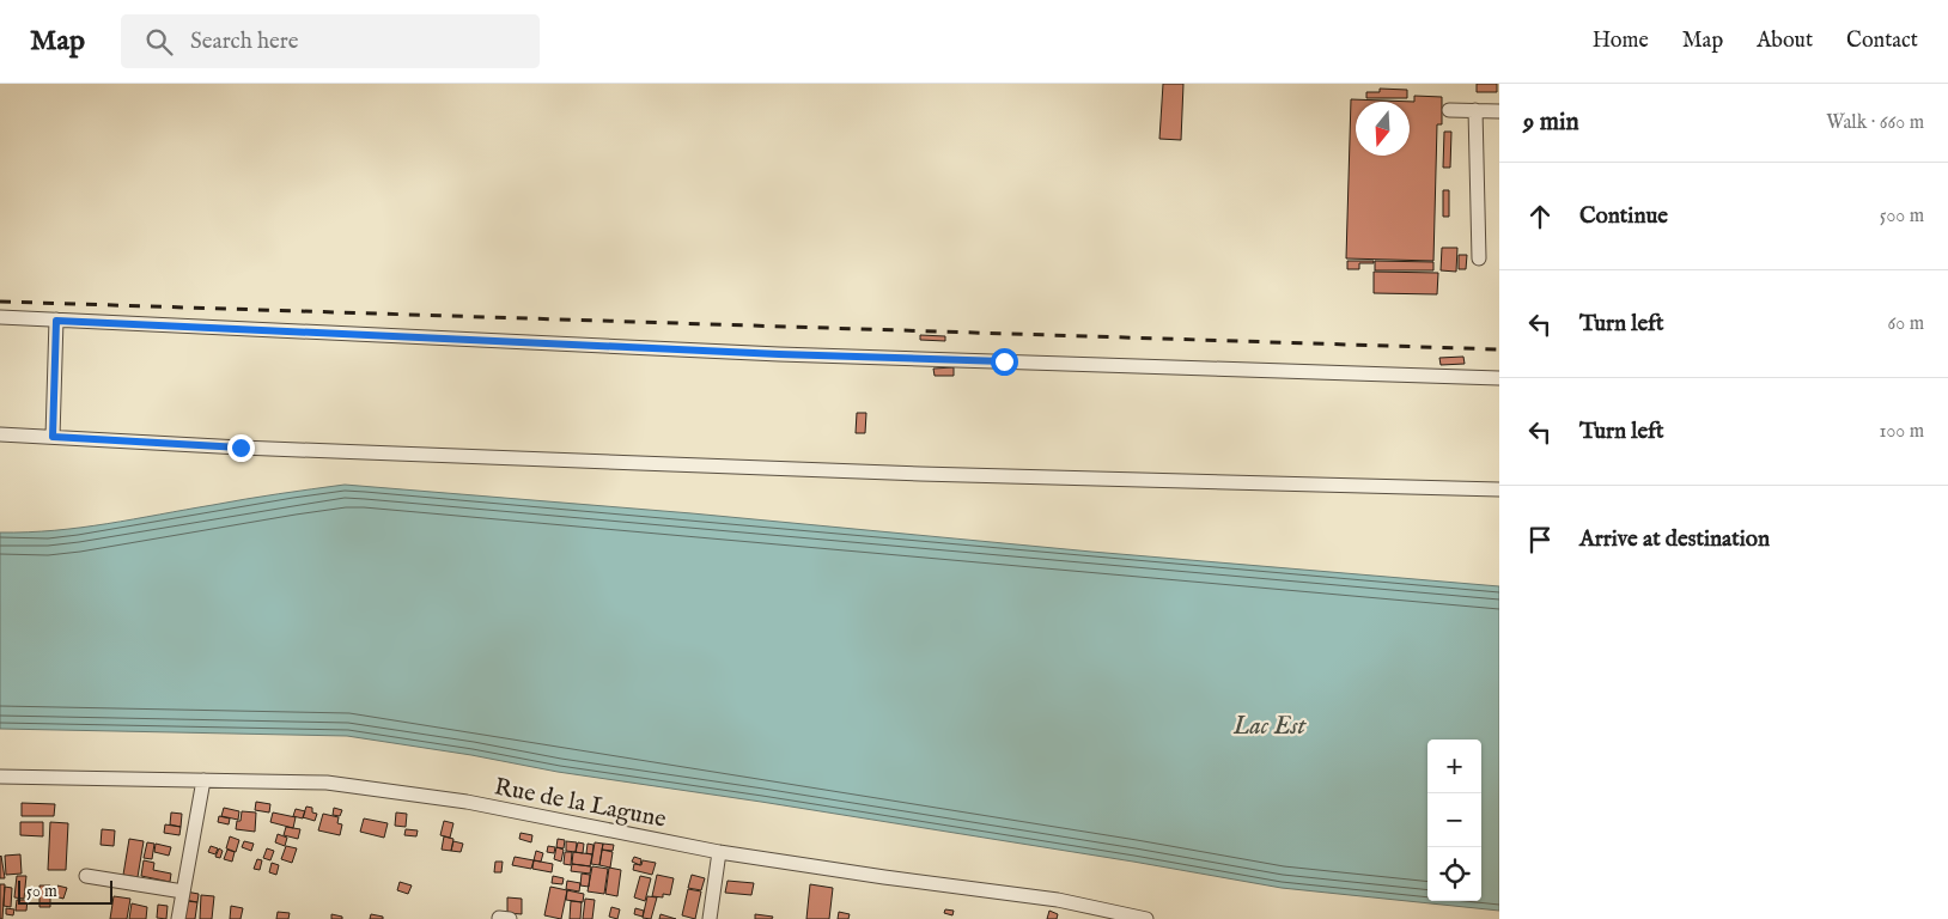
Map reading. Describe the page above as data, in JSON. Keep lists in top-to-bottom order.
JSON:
{
  "streets": {
    "street": ["Rue de la Lagune"]
  },
  "water": ["Lac Est"],
  "scale_bar": "50 m",
  "north": "bottom",
  "page": {
    "header": "Map",
    "search": "Search here",
    "nav": [
      "Home",
      "Map",
      "About",
      "Contact"
    ],
    "heading": ["9 min", "Walk · 660 m"],
    "list": [
      ["Continue", "500 m"],
      ["Turn left", "60 m"],
      ["Turn left", "100 m"],
      "Arrive at destination"
    ],
    "map_buttons": ["+", "−"],
    "scale": "50 m"
  }
}
